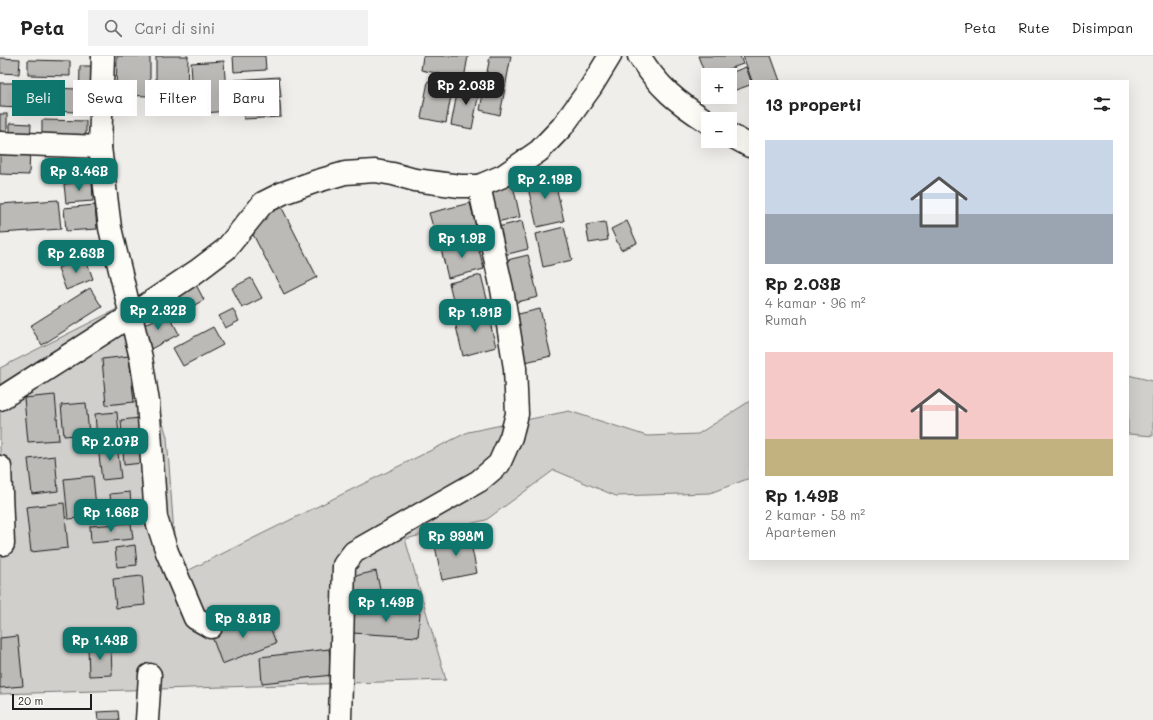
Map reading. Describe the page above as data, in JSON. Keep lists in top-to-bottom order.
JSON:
{
  "scale_bar": "20 m",
  "page": {
    "header": "Peta",
    "search": "Cari di sini",
    "nav": ["Peta", "Rute", "Disimpan"],
    "map_buttons": ["+", "−"],
    "price": [
      "Rp 2.03B",
      "Rp 3.46B",
      "Rp 2.19B",
      "Rp 1.9B",
      "Rp 2.63B",
      "Rp 2.32B",
      "Rp 1.91B",
      "Rp 2.07B",
      "Rp 1.66B",
      "Rp 998M",
      "Rp 1.49B",
      "Rp 3.81B",
      "Rp 1.43B"
    ],
    "chip": [
      "Beli",
      "Sewa",
      "Filter",
      "Baru"
    ],
    "heading": "13 properti",
    "list": [
      {
        "name": "Rp 2.03B",
        "note": "4 kamar · 96 m² · Rumah"
      },
      {
        "name": "Rp 1.49B",
        "note": "2 kamar · 58 m² · Apartemen"
      }
    ],
    "scale": "20 m"
  }
}
